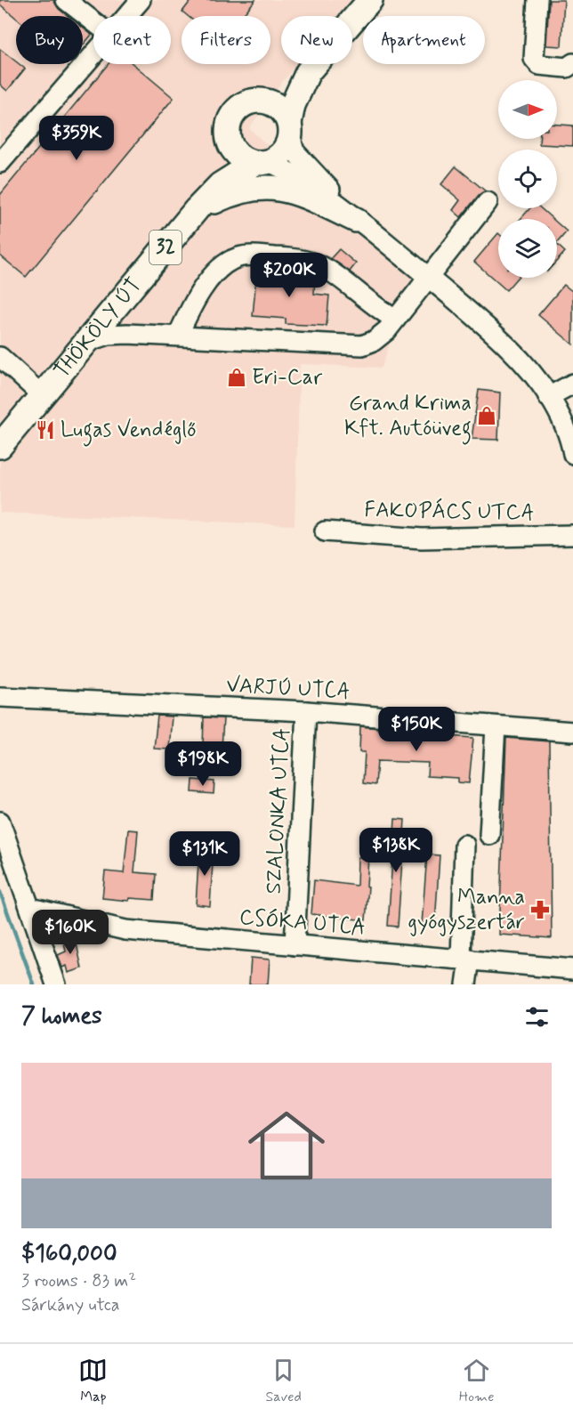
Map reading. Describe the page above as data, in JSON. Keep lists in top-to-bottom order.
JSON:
{
  "streets": {
    "main road": ["32", "THÖKÖLY ÚT"],
    "street": [
      "FAKOPÁCS UTCA",
      "VARJÚ UTCA",
      "SZALONKA UTCA",
      "CSÓKA UTCA"
    ]
  },
  "crossings": [
    ["32", "THÖKÖLY ÚT"],
    ["VARJÚ UTCA", "SZALONKA UTCA"],
    ["SZALONKA UTCA", "CSÓKA UTCA"]
  ],
  "places": {
    "shop": ["Eri-Car", "Grand Krima Kft. Autóüveg"],
    "restaurant": ["Lugas Vendéglő"],
    "pharmacy": ["Manna gyógyszertár"]
  },
  "north": "right",
  "page": {
    "chip": [
      "Buy",
      "Rent",
      "Filters",
      "New",
      "Apartment"
    ],
    "price": [
      "$359K",
      "$200K",
      "$150K",
      "$198K",
      "$138K",
      "$131K",
      "$160K"
    ],
    "heading": "7 homes",
    "list": [
      {
        "name": "$160,000",
        "note": "3 rooms · 83 m² · Sárkány utca"
      }
    ],
    "tabs": ["Map", "Saved", "Home"]
  }
}
